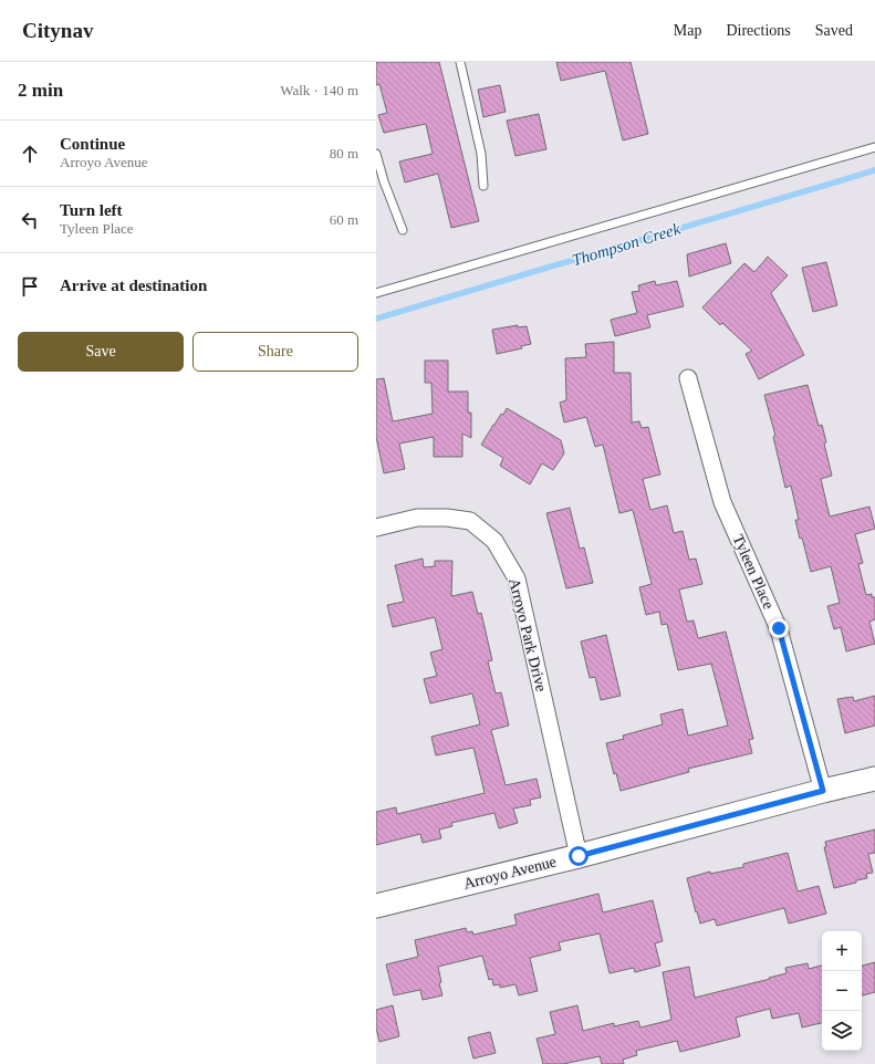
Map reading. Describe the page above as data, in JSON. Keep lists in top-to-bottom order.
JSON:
{
  "streets": {
    "street": ["Tyleen Place", "Arroyo Park Drive", "Arroyo Avenue"]
  },
  "crossings": [
    ["Tyleen Place", "Arroyo Avenue"],
    ["Arroyo Park Drive", "Arroyo Avenue"]
  ],
  "water": ["Thompson Creek"],
  "page": {
    "header": "Citynav",
    "nav": ["Map", "Directions", "Saved"],
    "heading": ["2 min", "Walk · 140 m"],
    "list": [
      ["Continue", "Arroyo Avenue", "80 m"],
      ["Turn left", "Tyleen Place", "60 m"],
      "Arrive at destination"
    ],
    "buttons": ["Save", "Share"],
    "map_buttons": ["+", "−"]
  }
}
